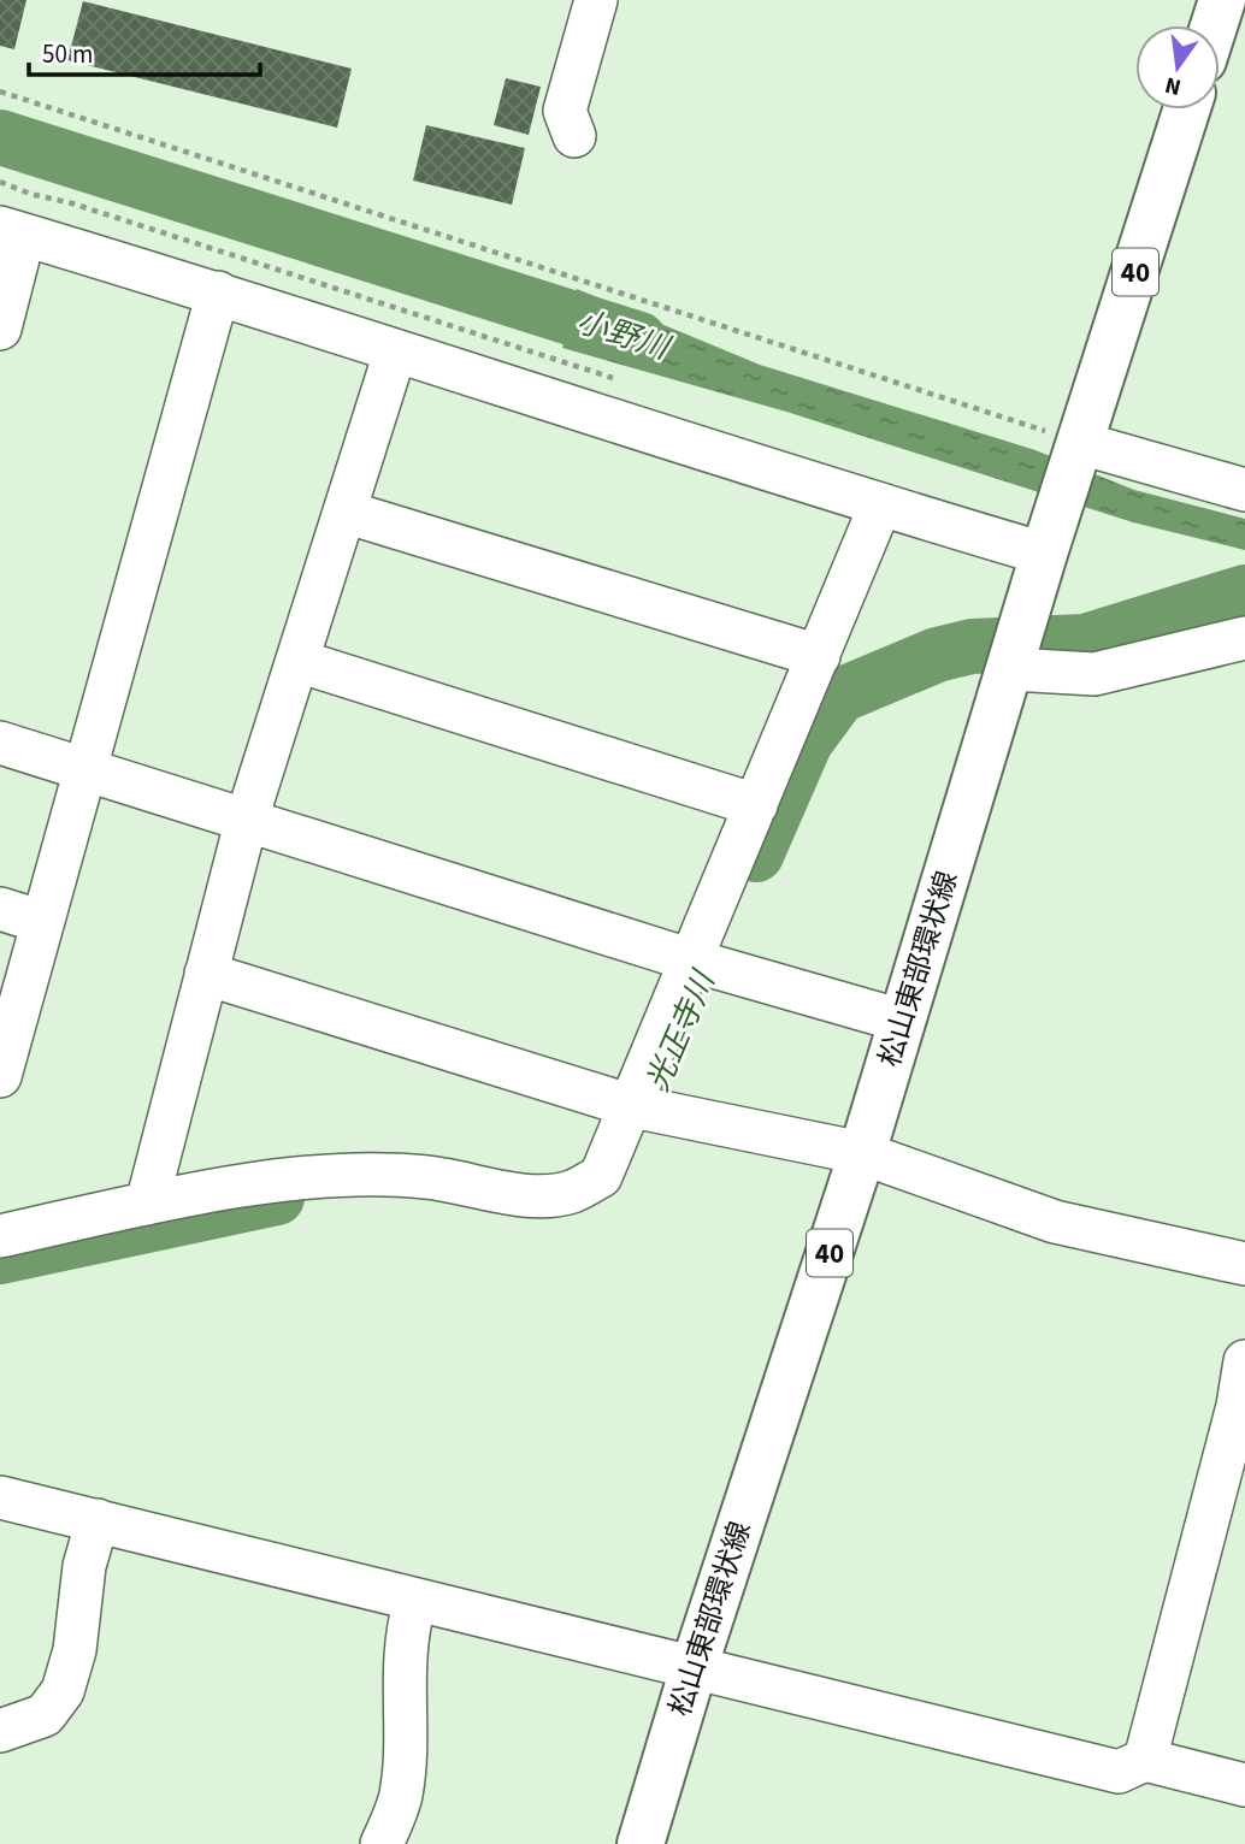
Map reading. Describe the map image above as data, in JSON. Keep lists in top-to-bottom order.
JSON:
{
  "streets": {
    "main road": ["40", "松山東部環状線"]
  },
  "water": ["小野川", "光正寺川"],
  "scale_bar": "50 m",
  "north": "bottom"
}
